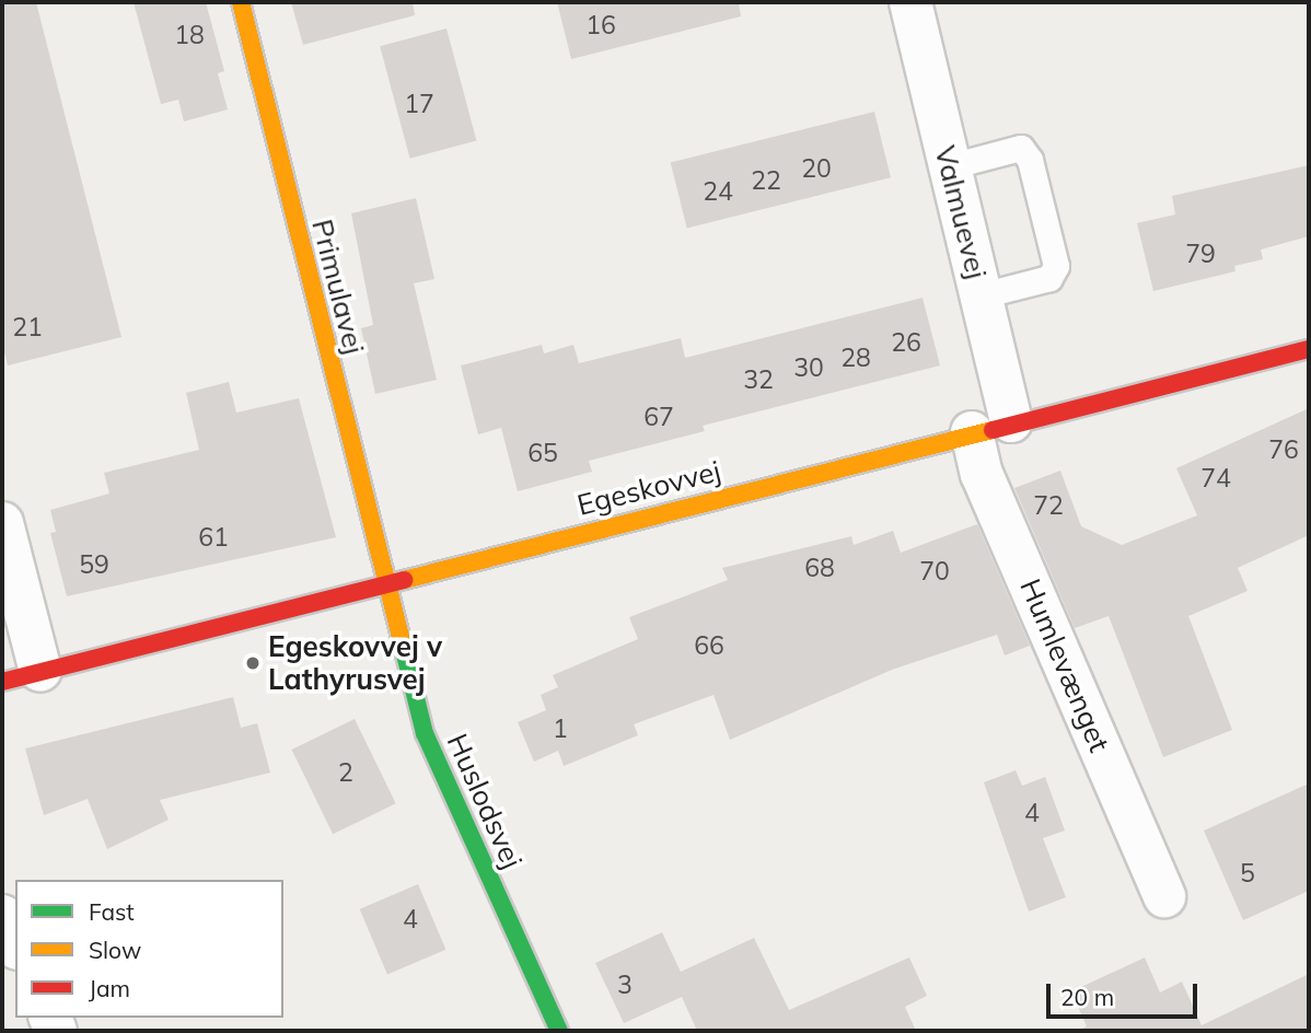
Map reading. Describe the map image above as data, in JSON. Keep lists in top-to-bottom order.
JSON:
{
  "streets": {
    "street": [
      "Valmuevej",
      "Primulavej",
      "Egeskovvej",
      "Humlevænget",
      "Huslodsvej"
    ]
  },
  "crossings": [
    ["Valmuevej", "Egeskovvej"],
    ["Primulavej", "Egeskovvej"],
    ["Primulavej", "Huslodsvej"],
    ["Egeskovvej", "Humlevænget"],
    ["Egeskovvej", "Huslodsvej"]
  ],
  "places": ["Egeskovvej v Lathyrusvej"],
  "house_numbers": [
    "16",
    "18",
    "17",
    "20",
    "22",
    "24",
    "79",
    "21",
    "26",
    "28",
    "30",
    "32",
    "67",
    "76",
    "65",
    "74",
    "72",
    "61",
    "59",
    "68",
    "70",
    "66",
    "1",
    "2",
    "4",
    "5",
    "4",
    "3"
  ],
  "legend": ["Fast", "Slow", "Jam"],
  "scale_bar": "20 m"
}
